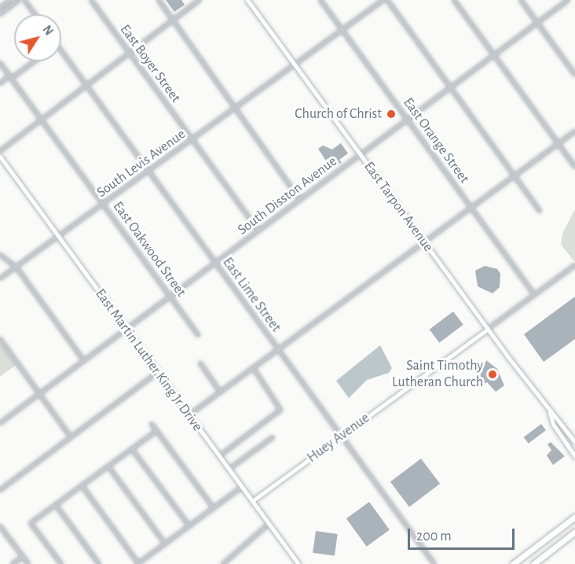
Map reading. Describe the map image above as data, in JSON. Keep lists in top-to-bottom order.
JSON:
{
  "streets": {
    "street": [
      "East Boyer Street",
      "East Orange Street",
      "South Levis Avenue",
      "South Disston Avenue",
      "East Tarpon Avenue",
      "East Oakwood Street",
      "East Lime Street",
      "East Martin Luther King Jr Drive",
      "Huey Avenue"
    ]
  },
  "crossings": [
    ["East Boyer Street", "South Levis Avenue"],
    ["East Boyer Street", "South Disston Avenue"],
    ["East Orange Street", "South Levis Avenue"],
    ["East Orange Street", "South Disston Avenue"],
    ["South Levis Avenue", "East Tarpon Avenue"],
    ["South Levis Avenue", "East Oakwood Street"],
    ["South Levis Avenue", "East Lime Street"],
    ["South Levis Avenue", "East Martin Luther King Jr Drive"],
    ["South Disston Avenue", "East Tarpon Avenue"],
    ["South Disston Avenue", "East Oakwood Street"],
    ["South Disston Avenue", "East Lime Street"],
    ["South Disston Avenue", "East Martin Luther King Jr Drive"],
    ["East Tarpon Avenue", "Huey Avenue"],
    ["East Lime Street", "Huey Avenue"],
    ["East Martin Luther King Jr Drive", "Huey Avenue"]
  ],
  "places": ["Church of Christ", "Saint Timothy Lutheran Church"],
  "scale_bar": "200 m",
  "north": "top right"
}
